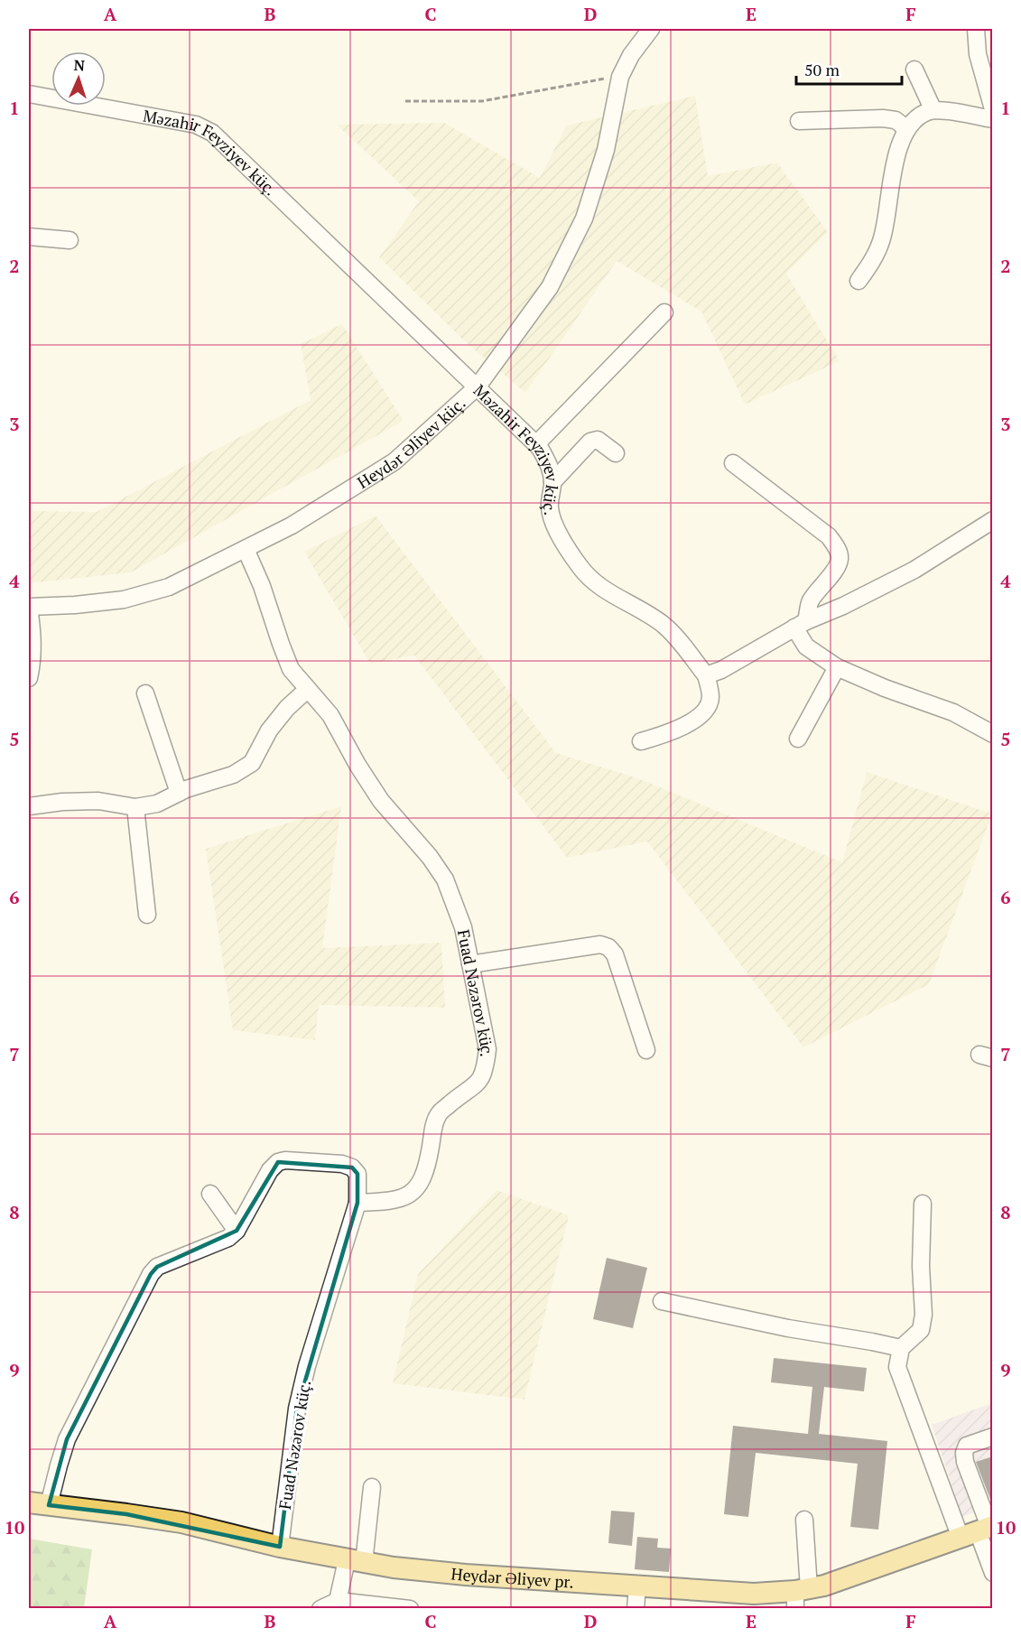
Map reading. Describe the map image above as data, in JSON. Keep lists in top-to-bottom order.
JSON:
{
  "streets": {
    "main road": ["Heydər Əliyev pr."],
    "street": ["Məzahir Feyziyev küç.", "Heydər Əliyev küç.", "Fuad Nəzərov küç."]
  },
  "crossings": [
    ["Məzahir Feyziyev küç.", "Heydər Əliyev küç."],
    ["Heydər Əliyev küç.", "Fuad Nəzərov küç."],
    ["Fuad Nəzərov küç.", "Heydər Əliyev pr."]
  ],
  "scale_bar": "50 m",
  "north": "top",
  "grid": {
    "columns": [
      "A",
      "B",
      "C",
      "D",
      "E",
      "F"
    ],
    "rows": [
      "1",
      "2",
      "3",
      "4",
      "5",
      "6",
      "7",
      "8",
      "9",
      "10"
    ]
  }
}
